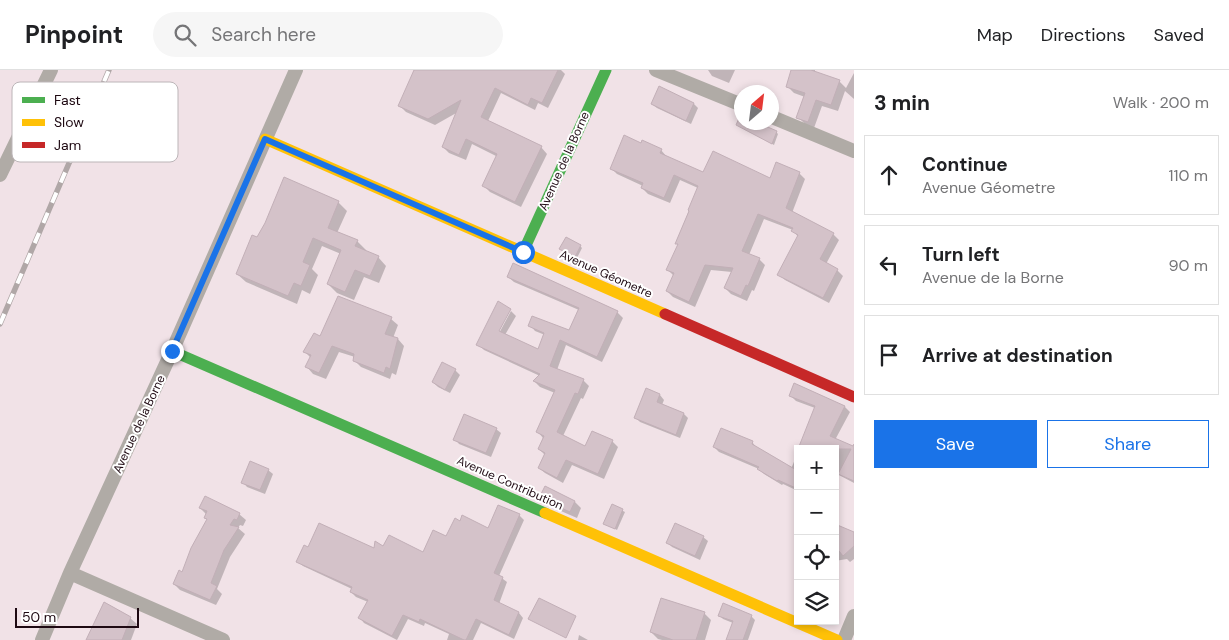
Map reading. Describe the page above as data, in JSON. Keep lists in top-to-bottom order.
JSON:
{
  "streets": {
    "street": ["Avenue de la Borne", "Avenue Géometre", "Avenue Contribution"]
  },
  "crossings": [
    ["Avenue de la Borne", "Avenue Géometre"],
    ["Avenue de la Borne", "Avenue Contribution"]
  ],
  "legend": ["Fast", "Slow", "Jam"],
  "scale_bar": "50 m",
  "north": "top right",
  "page": {
    "header": "Pinpoint",
    "search": "Search here",
    "nav": ["Map", "Directions", "Saved"],
    "heading": ["3 min", "Walk · 200 m"],
    "list": [
      ["Continue", "Avenue Géometre", "110 m"],
      ["Turn left", "Avenue de la Borne", "90 m"],
      "Arrive at destination"
    ],
    "buttons": ["Save", "Share"],
    "map_buttons": ["+", "−"],
    "scale": "50 m"
  }
}
